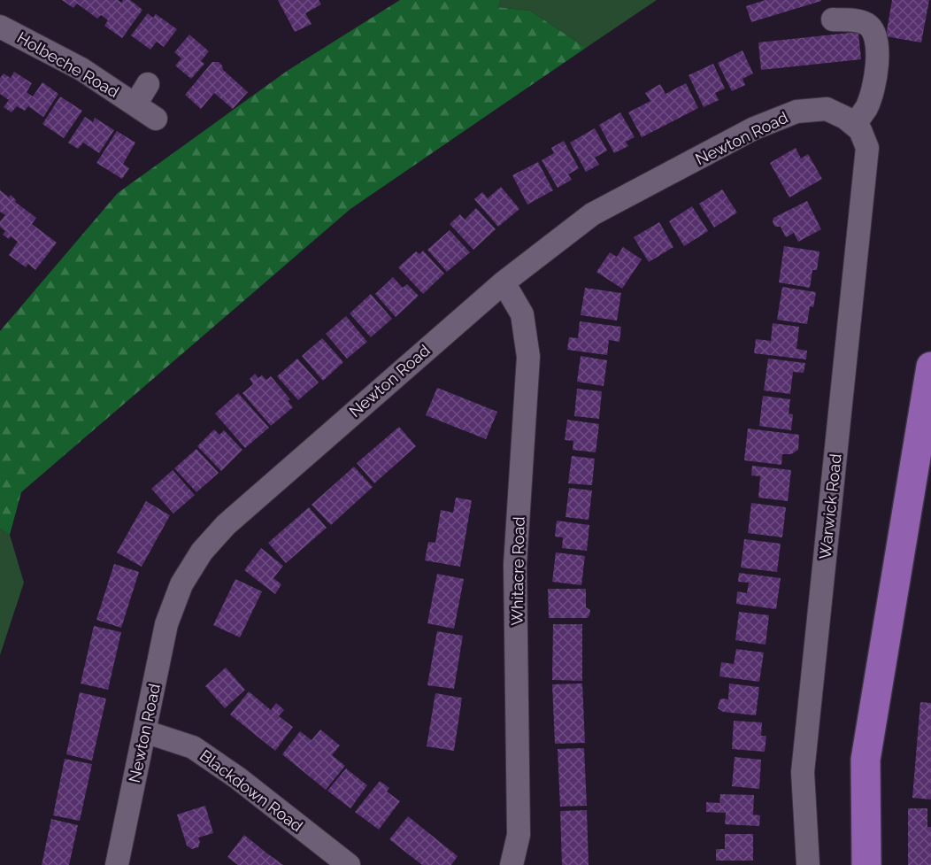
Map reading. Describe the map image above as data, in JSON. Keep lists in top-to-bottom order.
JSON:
{
  "streets": {
    "street": [
      "Holbeche Road",
      "Newton Road",
      "Warwick Road",
      "Whitacre Road",
      "Blackdown Road"
    ]
  },
  "crossings": [
    ["Newton Road", "Warwick Road"],
    ["Newton Road", "Whitacre Road"],
    ["Newton Road", "Blackdown Road"]
  ]
}
